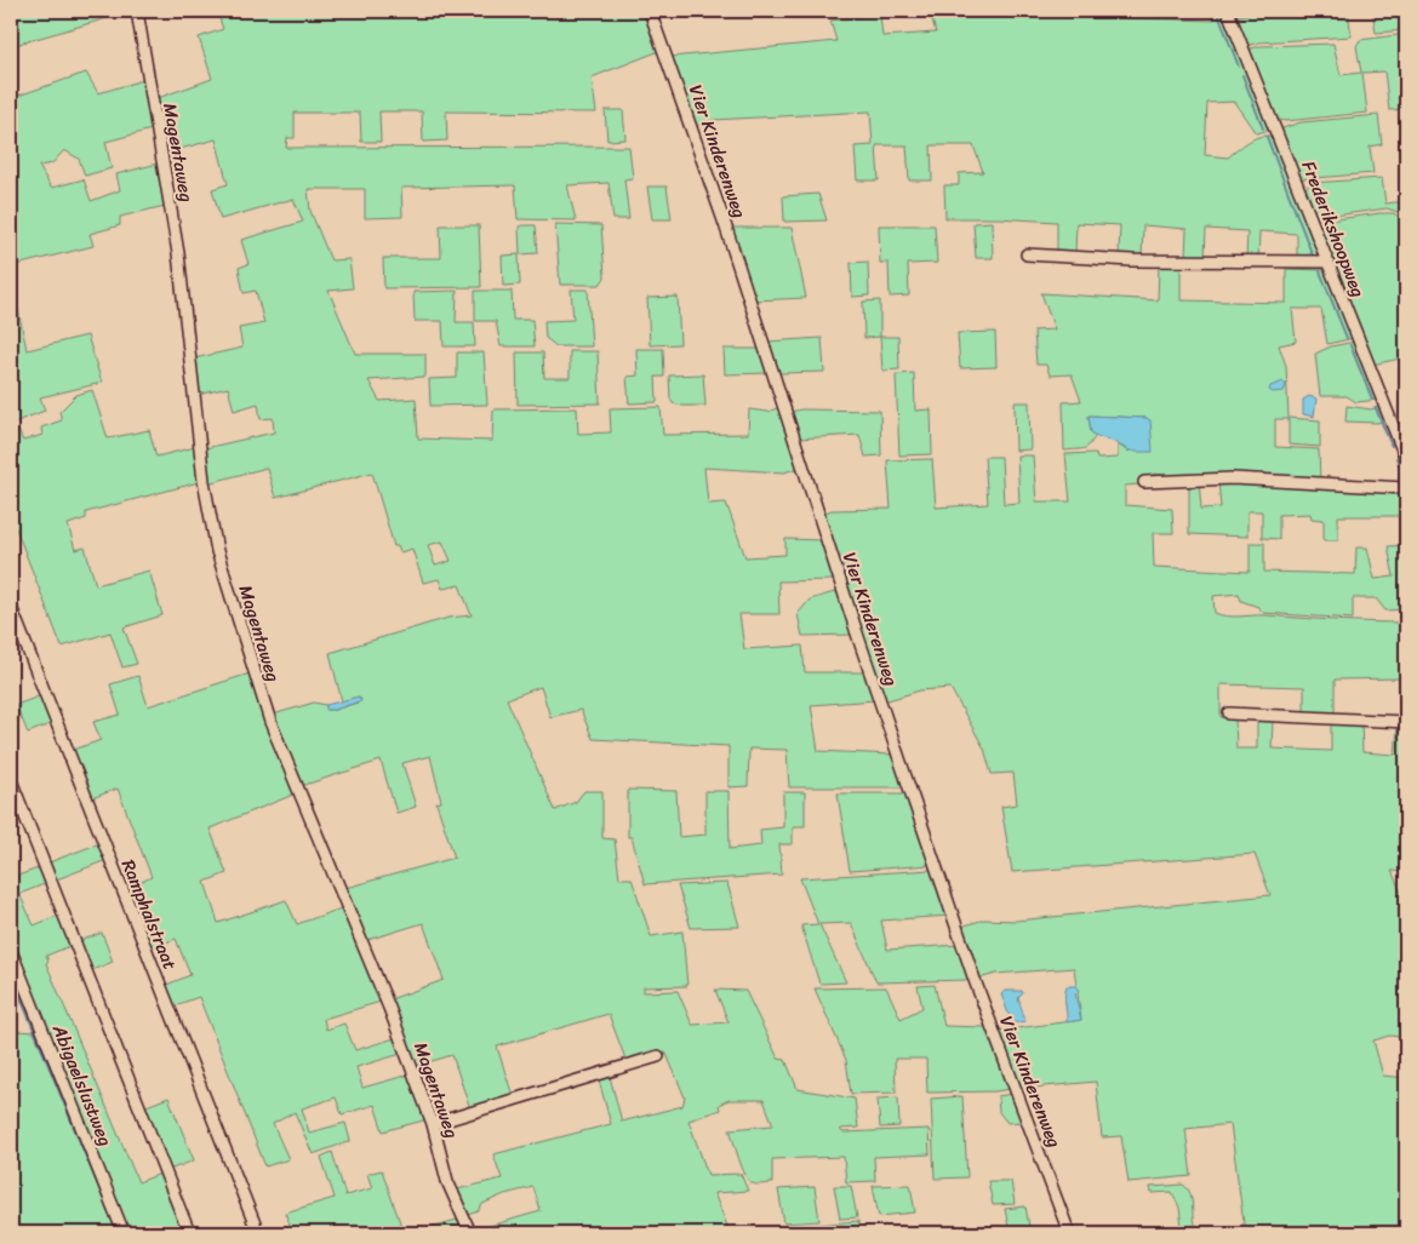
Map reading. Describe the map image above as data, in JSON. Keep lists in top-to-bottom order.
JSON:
{
  "streets": {
    "street": [
      "Vier Kinderenweg",
      "Magentaweg",
      "Frederikshoopweg",
      "Ramphalstraat",
      "Abigaelslustweg"
    ]
  }
}
